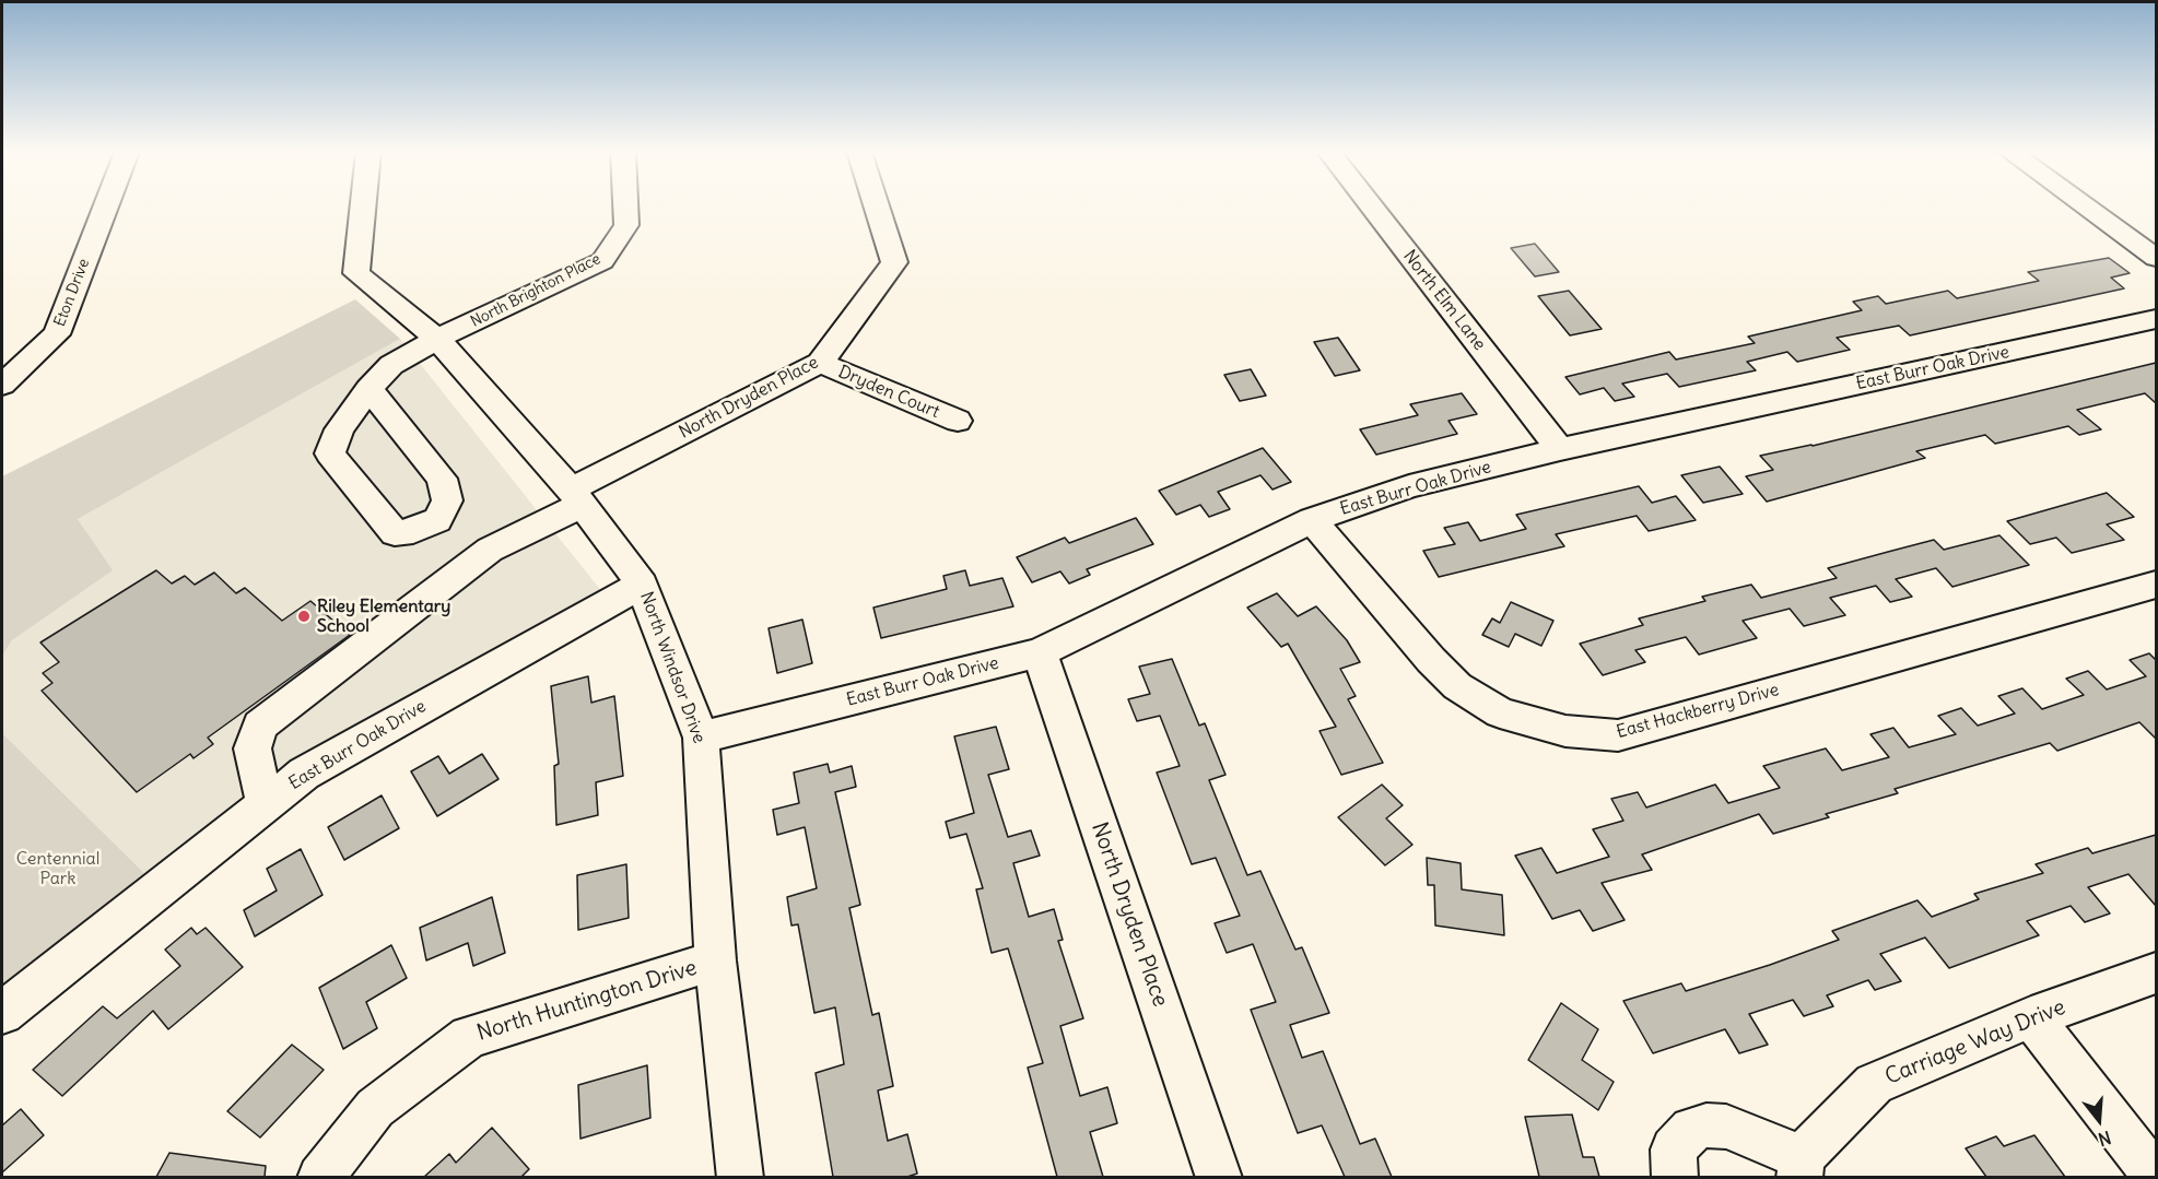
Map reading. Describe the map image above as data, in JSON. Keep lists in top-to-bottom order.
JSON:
{
  "streets": {
    "street": [
      "North Brighton Place",
      "Eton Drive",
      "North Elm Lane",
      "East Burr Oak Drive",
      "Dryden Court",
      "North Dryden Place",
      "North Windsor Drive",
      "East Hackberry Drive",
      "North Huntington Drive",
      "Carriage Way Drive"
    ]
  },
  "crossings": [
    ["North Brighton Place", "North Windsor Drive"],
    ["North Elm Lane", "East Burr Oak Drive"],
    ["East Burr Oak Drive", "North Dryden Place"],
    ["East Burr Oak Drive", "North Windsor Drive"],
    ["East Burr Oak Drive", "East Hackberry Drive"],
    ["Dryden Court", "North Dryden Place"],
    ["North Dryden Place", "North Windsor Drive"],
    ["North Windsor Drive", "North Huntington Drive"]
  ],
  "parks": ["Centennial Park"],
  "places": ["Riley Elementary School"],
  "north": "bottom"
}
